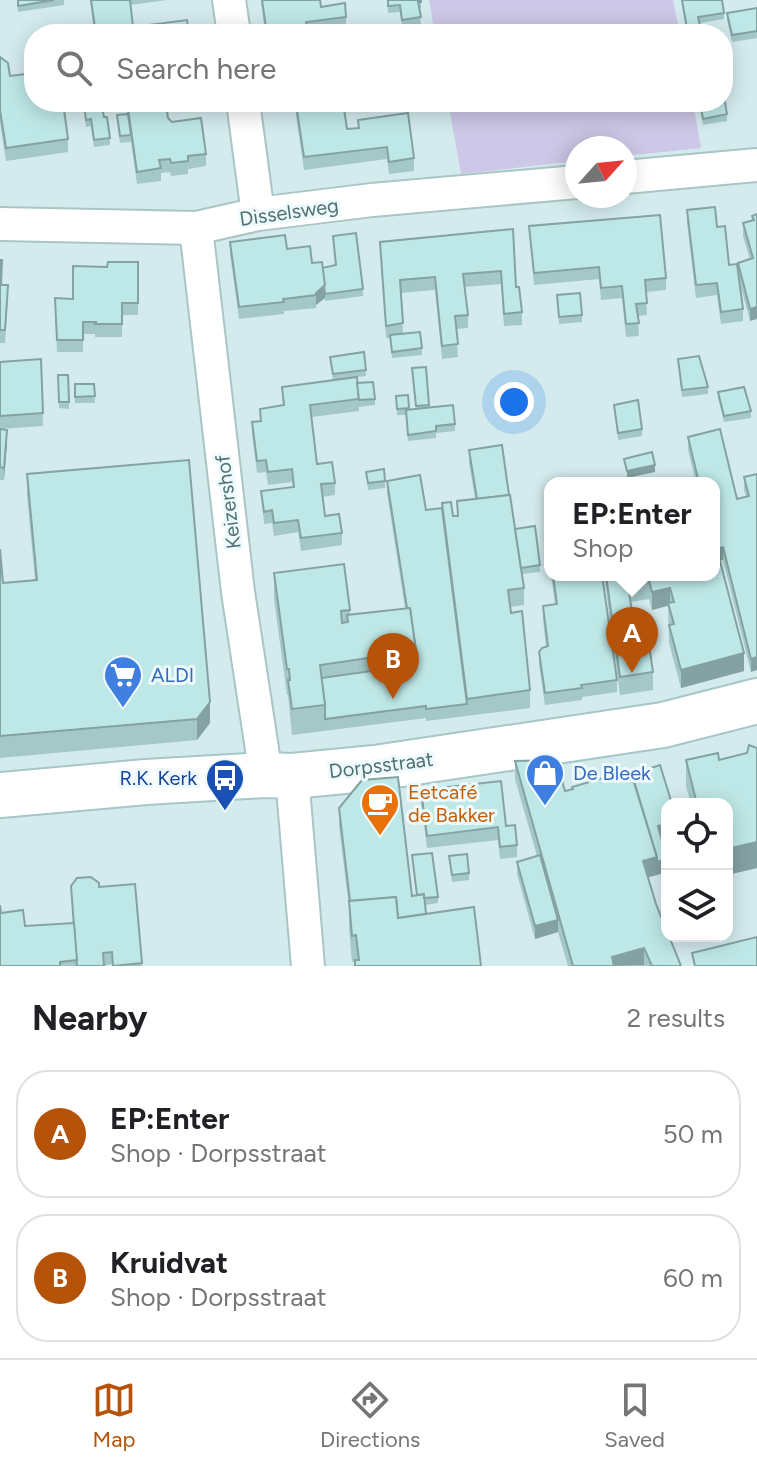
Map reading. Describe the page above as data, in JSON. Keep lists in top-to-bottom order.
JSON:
{
  "streets": {
    "main road": ["Dorpsstraat"],
    "street": ["Disselsweg", "Keizershof"]
  },
  "crossings": [
    ["Disselsweg", "Keizershof"],
    ["Keizershof", "Dorpsstraat"]
  ],
  "places": {
    "supermarket": ["ALDI"],
    "shop": ["De Bleek"],
    "bus stop": ["R.K. Kerk"],
    "cafe": ["Eetcafé de Bakker"]
  },
  "north": "top right",
  "page": {
    "search": "Search here",
    "popup": ["EP:Enter", "Shop"],
    "pins": ["A", "B"],
    "heading": ["Nearby", "2 results"],
    "list": [
      {
        "mark": "A",
        "name": "EP:Enter",
        "note": "Shop · Dorpsstraat",
        "value": "50 m"
      },
      {
        "mark": "B",
        "name": "Kruidvat",
        "note": "Shop · Dorpsstraat",
        "value": "60 m"
      }
    ],
    "nav": ["Map", "Directions", "Saved"]
  }
}
